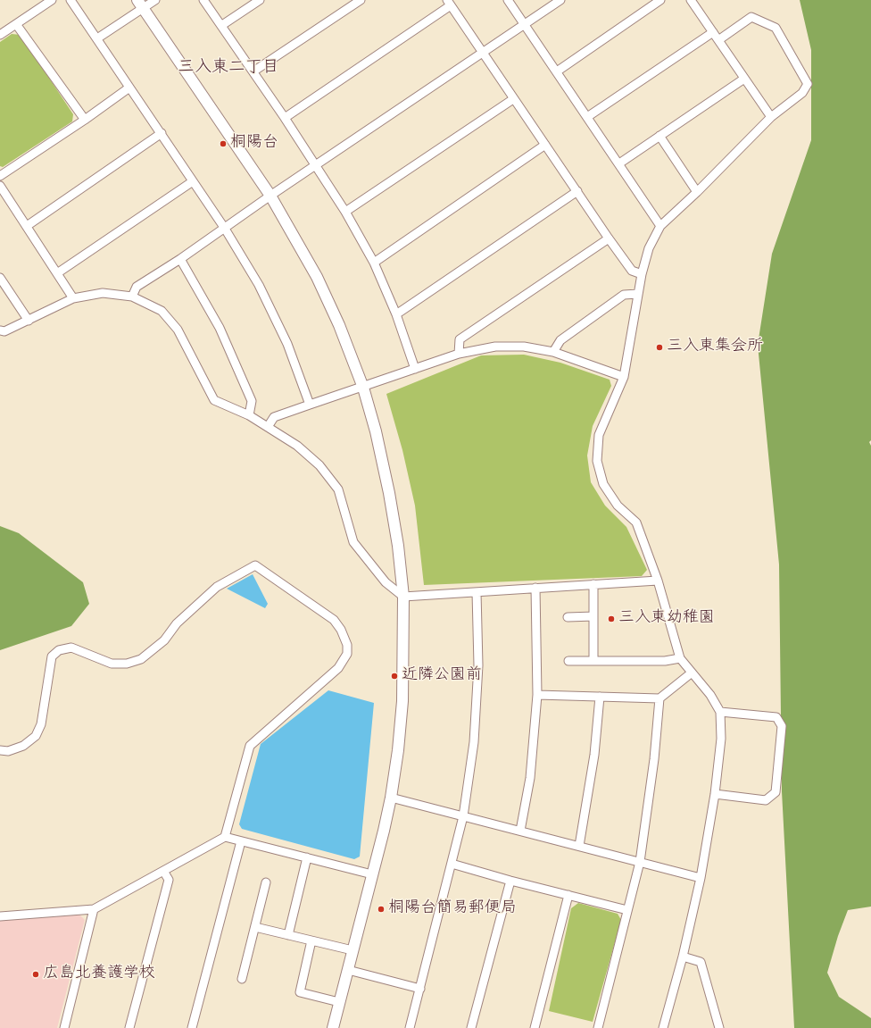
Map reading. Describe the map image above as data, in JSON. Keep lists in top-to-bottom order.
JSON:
{
  "districts": ["三入東二丁目"],
  "places": [
    "桐陽台",
    "三入東集会所",
    "三入東幼稚園",
    "近隣公園前",
    "桐陽台簡易郵便局",
    "広島北養護学校"
  ]
}
